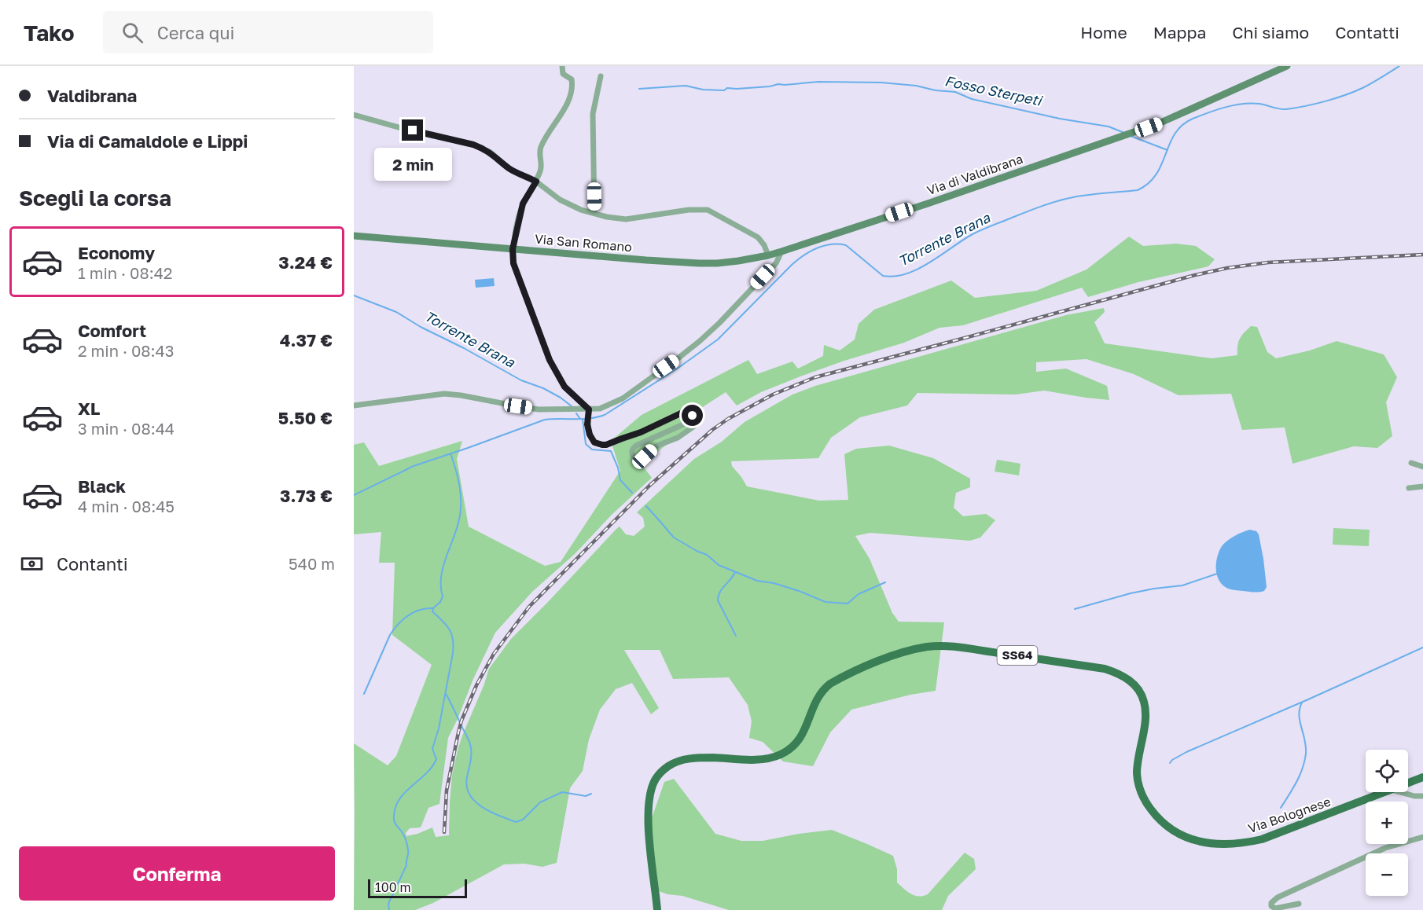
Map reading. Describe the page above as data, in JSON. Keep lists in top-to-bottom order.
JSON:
{
  "streets": {
    "main road": ["SS64", "Via Bolognese"],
    "street": ["Via di Valdibrana", "Via San Romano"]
  },
  "crossings": [
    ["Via di Valdibrana", "Via San Romano"]
  ],
  "water": ["Fosso Sterpeti", "Torrente Brana"],
  "scale_bar": "100 m",
  "page": {
    "header": "Tako",
    "search": "Cerca qui",
    "nav": [
      "Home",
      "Mappa",
      "Chi siamo",
      "Contatti"
    ],
    "banner": ["Valdibrana", "Via di Camaldole e Lippi"],
    "bubble": "2 min",
    "heading": "Scegli la corsa",
    "list": [
      {
        "name": "Economy",
        "note": "1 min · 08:42",
        "value": "3.24 €"
      },
      {
        "name": "Comfort",
        "note": "2 min · 08:43",
        "value": "4.37 €"
      },
      {
        "name": "XL",
        "note": "3 min · 08:44",
        "value": "5.50 €"
      },
      {
        "name": "Black",
        "note": "4 min · 08:45",
        "value": "3.73 €"
      }
    ],
    "pay": ["Contanti", "540 m"],
    "map_buttons": ["+", "−"],
    "buttons": "Conferma",
    "scale": "100 m"
  }
}
